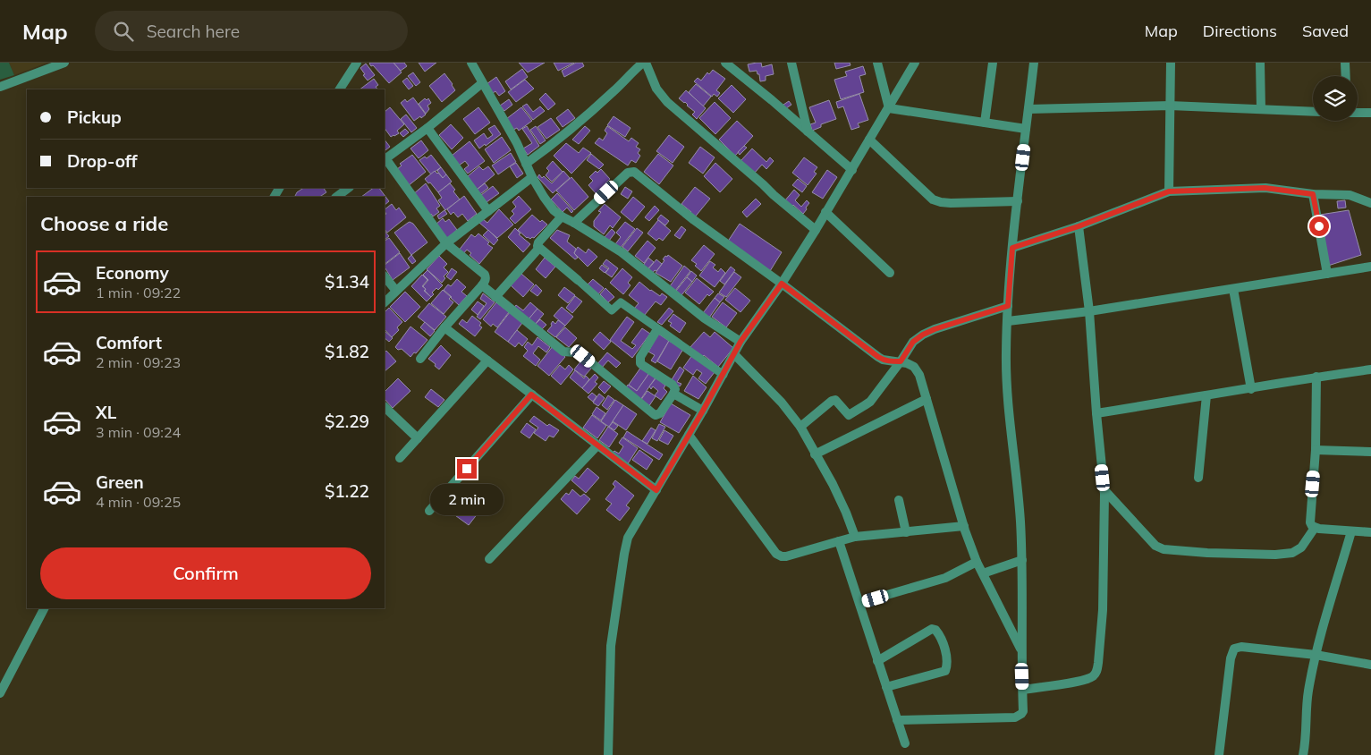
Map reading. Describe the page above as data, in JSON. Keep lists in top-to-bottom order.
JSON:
{
  "page": {
    "header": "Map",
    "search": "Search here",
    "nav": ["Map", "Directions", "Saved"],
    "banner": ["Pickup", "Drop-off"],
    "heading": "Choose a ride",
    "list": [
      {
        "name": "Economy",
        "note": "1 min · 09:22",
        "value": "$1.34"
      },
      {
        "name": "Comfort",
        "note": "2 min · 09:23",
        "value": "$1.82"
      },
      {
        "name": "XL",
        "note": "3 min · 09:24",
        "value": "$2.29"
      },
      {
        "name": "Green",
        "note": "4 min · 09:25",
        "value": "$1.22"
      }
    ],
    "bubble": "2 min",
    "buttons": "Confirm"
  }
}
